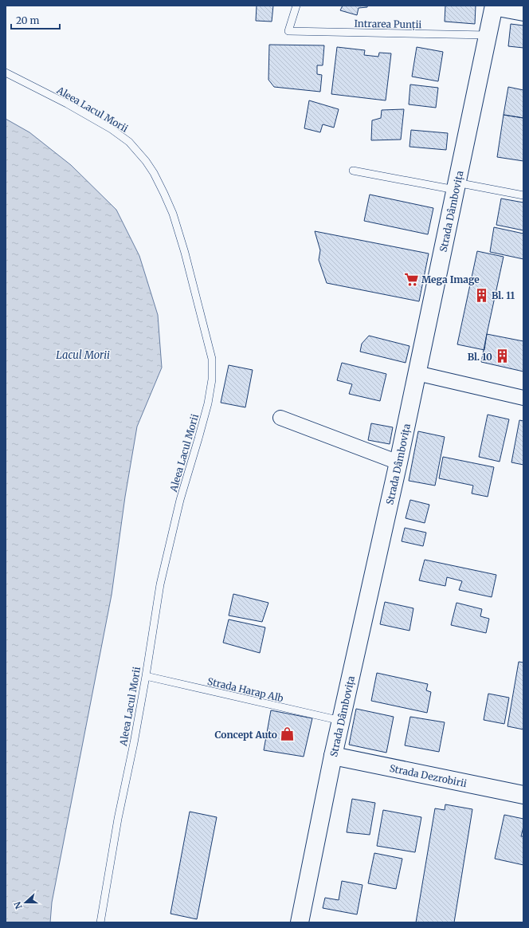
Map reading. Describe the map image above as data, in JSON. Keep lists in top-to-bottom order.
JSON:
{
  "streets": {
    "street": ["Strada Dâmbovița", "Strada Dezrobirii"],
    "lane": ["Intrarea Punții", "Aleea Lacul Morii", "Strada Harap Alb"]
  },
  "crossings": [
    ["Intrarea Punții", "Strada Dâmbovița"],
    ["Aleea Lacul Morii", "Strada Harap Alb"],
    ["Strada Dâmbovița", "Strada Harap Alb"],
    ["Strada Dâmbovița", "Strada Dezrobirii"]
  ],
  "water": ["Lacul Morii"],
  "places": {
    "supermarket": ["Mega Image"],
    "building": ["Bl. 11", "Bl. 10"],
    "shop": ["Concept Auto"]
  },
  "scale_bar": "20 m",
  "north": "left"
}
